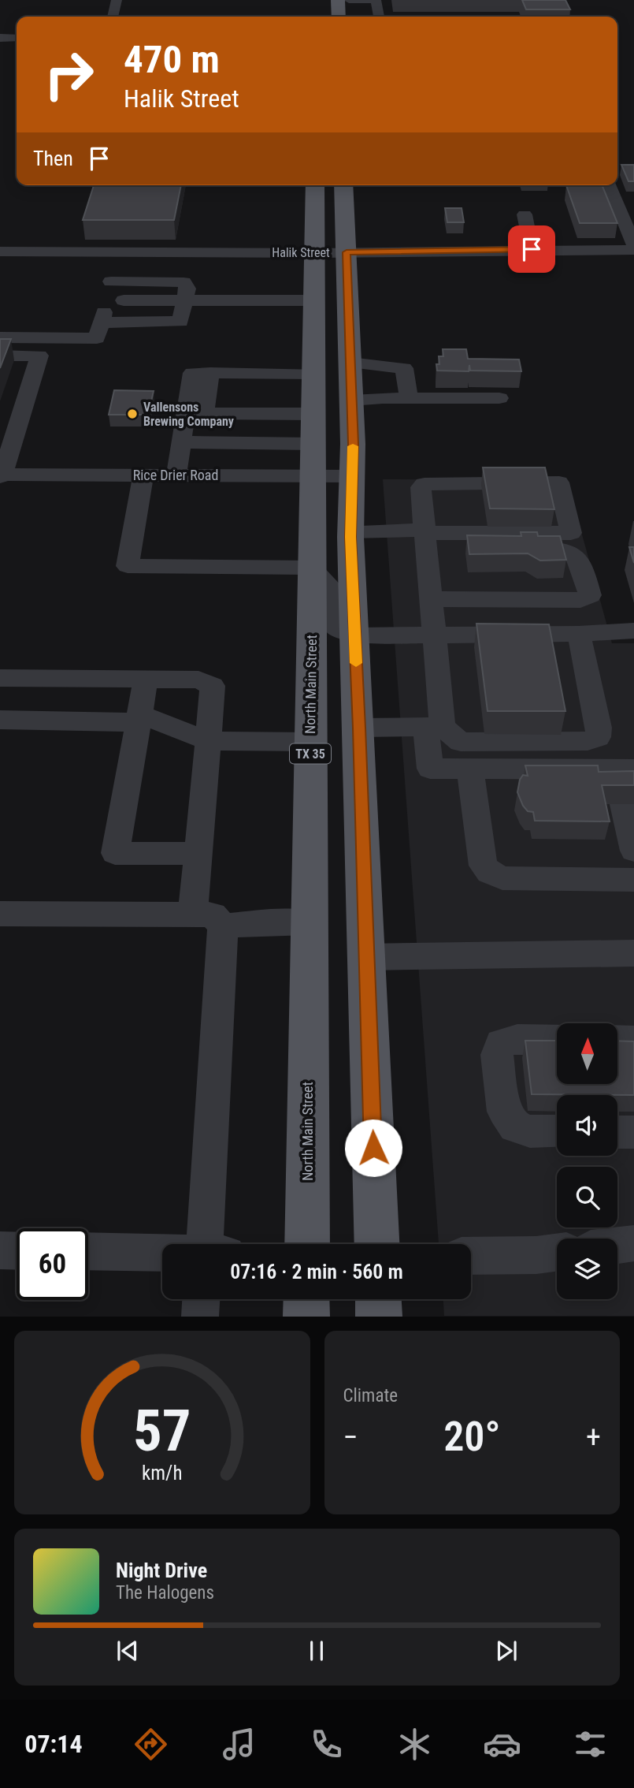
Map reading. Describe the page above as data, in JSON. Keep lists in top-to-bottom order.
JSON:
{
  "streets": {
    "main road": ["North Main Street", "TX 35"],
    "street": ["Halik Street", "Rice Drier Road"]
  },
  "crossings": [
    ["Halik Street", "North Main Street"],
    ["Rice Drier Road", "North Main Street"]
  ],
  "places": ["Vallensons Brewing Company"],
  "north": "top",
  "page": {
    "turn": ["470 m", "Halik Street"],
    "then": "Then",
    "limit": "60",
    "trip": "07:16 · 2 min · 560 m",
    "tile": "Climate",
    "heat": ["−", "20°", "+"],
    "song": ["Night Drive", "The Halogens"],
    "tabs": "07:14",
    "gauge": ["57", "km/h"]
  }
}
